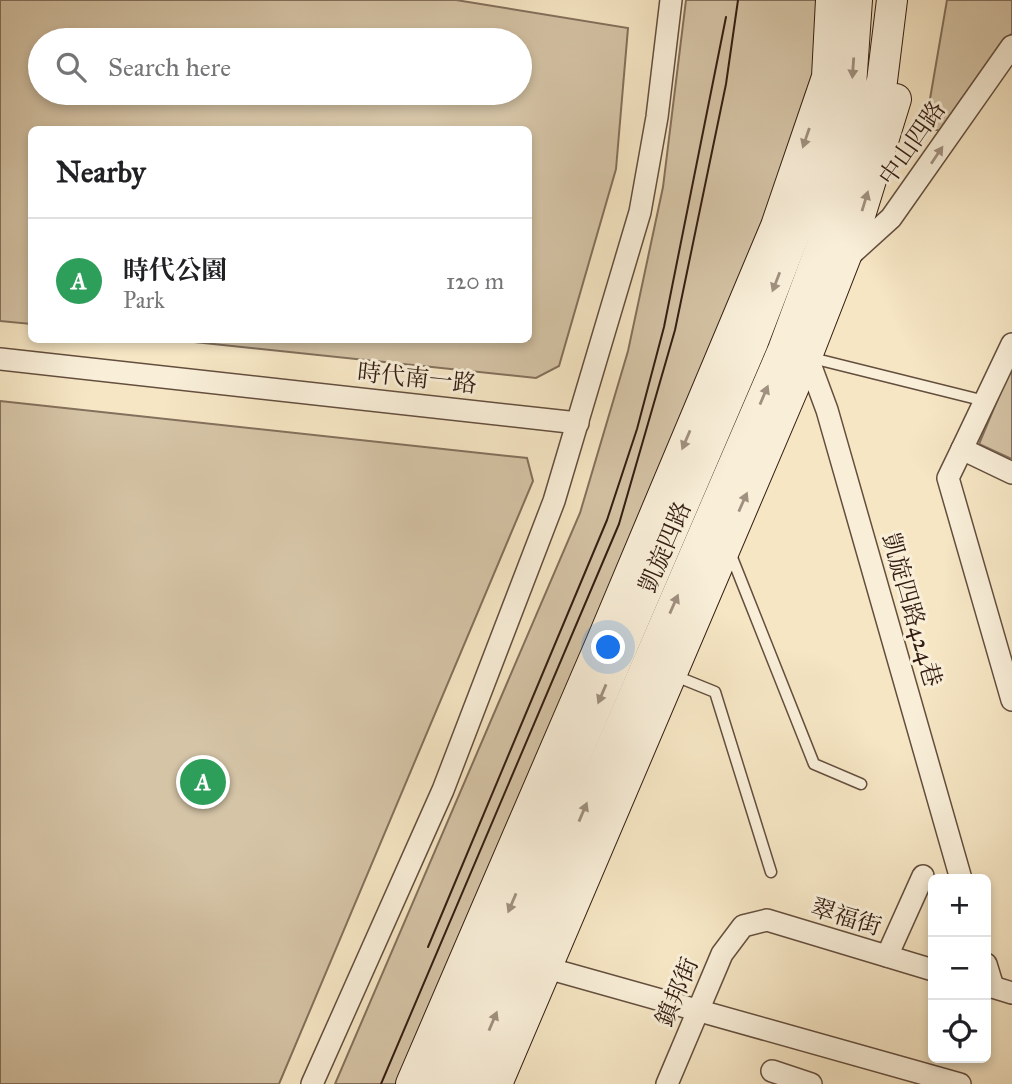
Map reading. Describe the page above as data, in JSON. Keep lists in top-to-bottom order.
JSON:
{
  "streets": {
    "street": [
      "中山四路",
      "時代南一路",
      "凱旋四路",
      "凱旋四路424巷",
      "翠福街",
      "鎮邦街"
    ]
  },
  "crossings": [
    ["中山四路", "凱旋四路"],
    ["凱旋四路", "凱旋四路424巷"],
    ["翠福街", "鎮邦街"]
  ],
  "one_way": ["中山四路"],
  "page": {
    "search": "Search here",
    "heading": "Nearby",
    "list": [
      {
        "mark": "A",
        "name": "時代公園",
        "note": "Park",
        "value": "120 m"
      }
    ],
    "pins": "A",
    "map_buttons": ["+", "−"]
  }
}
